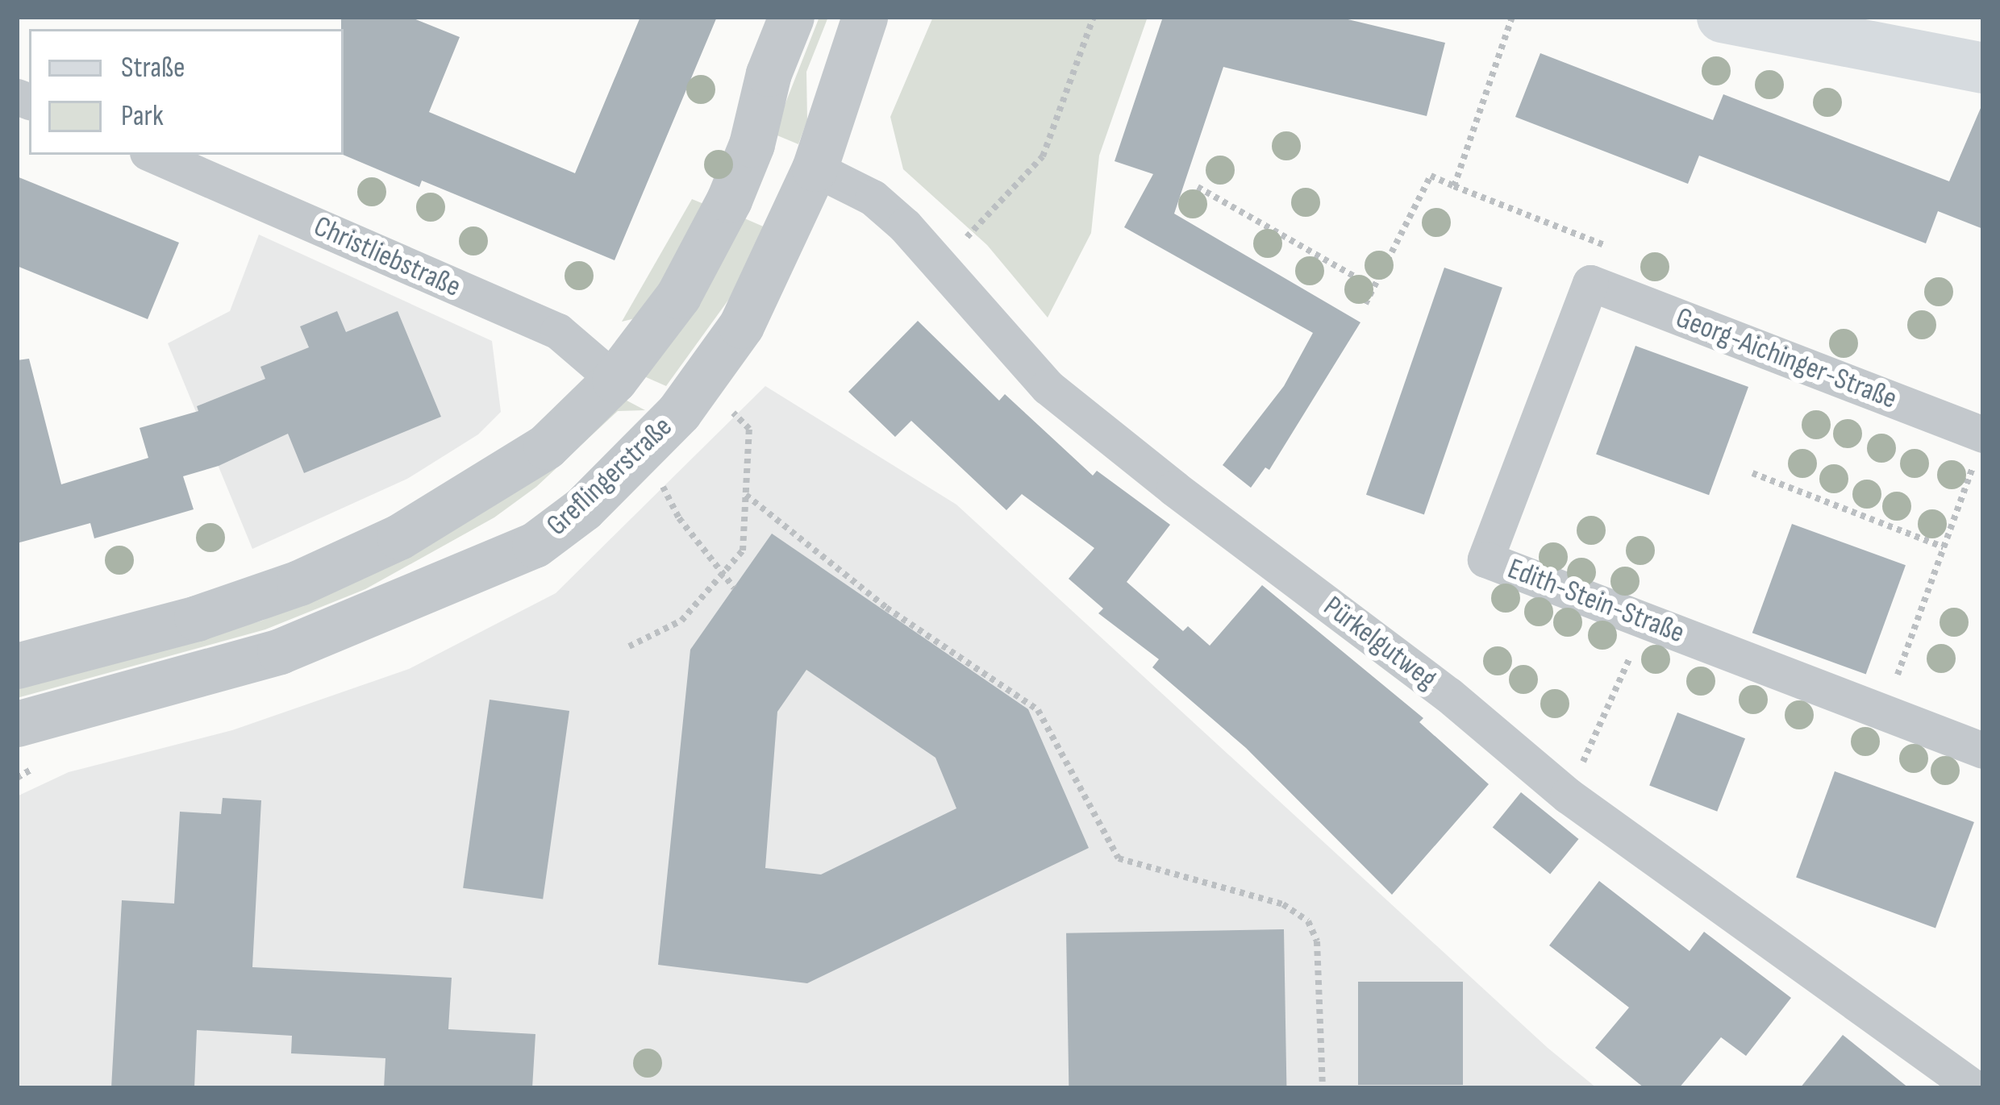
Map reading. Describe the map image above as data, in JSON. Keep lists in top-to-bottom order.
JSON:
{
  "streets": {
    "street": [
      "Christliebstraße",
      "Georg-Aichinger-Straße",
      "Greflingerstraße",
      "Edith-Stein-Straße",
      "Pürkelgutweg"
    ]
  },
  "crossings": [
    ["Georg-Aichinger-Straße", "Edith-Stein-Straße"],
    ["Greflingerstraße", "Pürkelgutweg"]
  ],
  "legend": ["Straße", "Park"]
}
